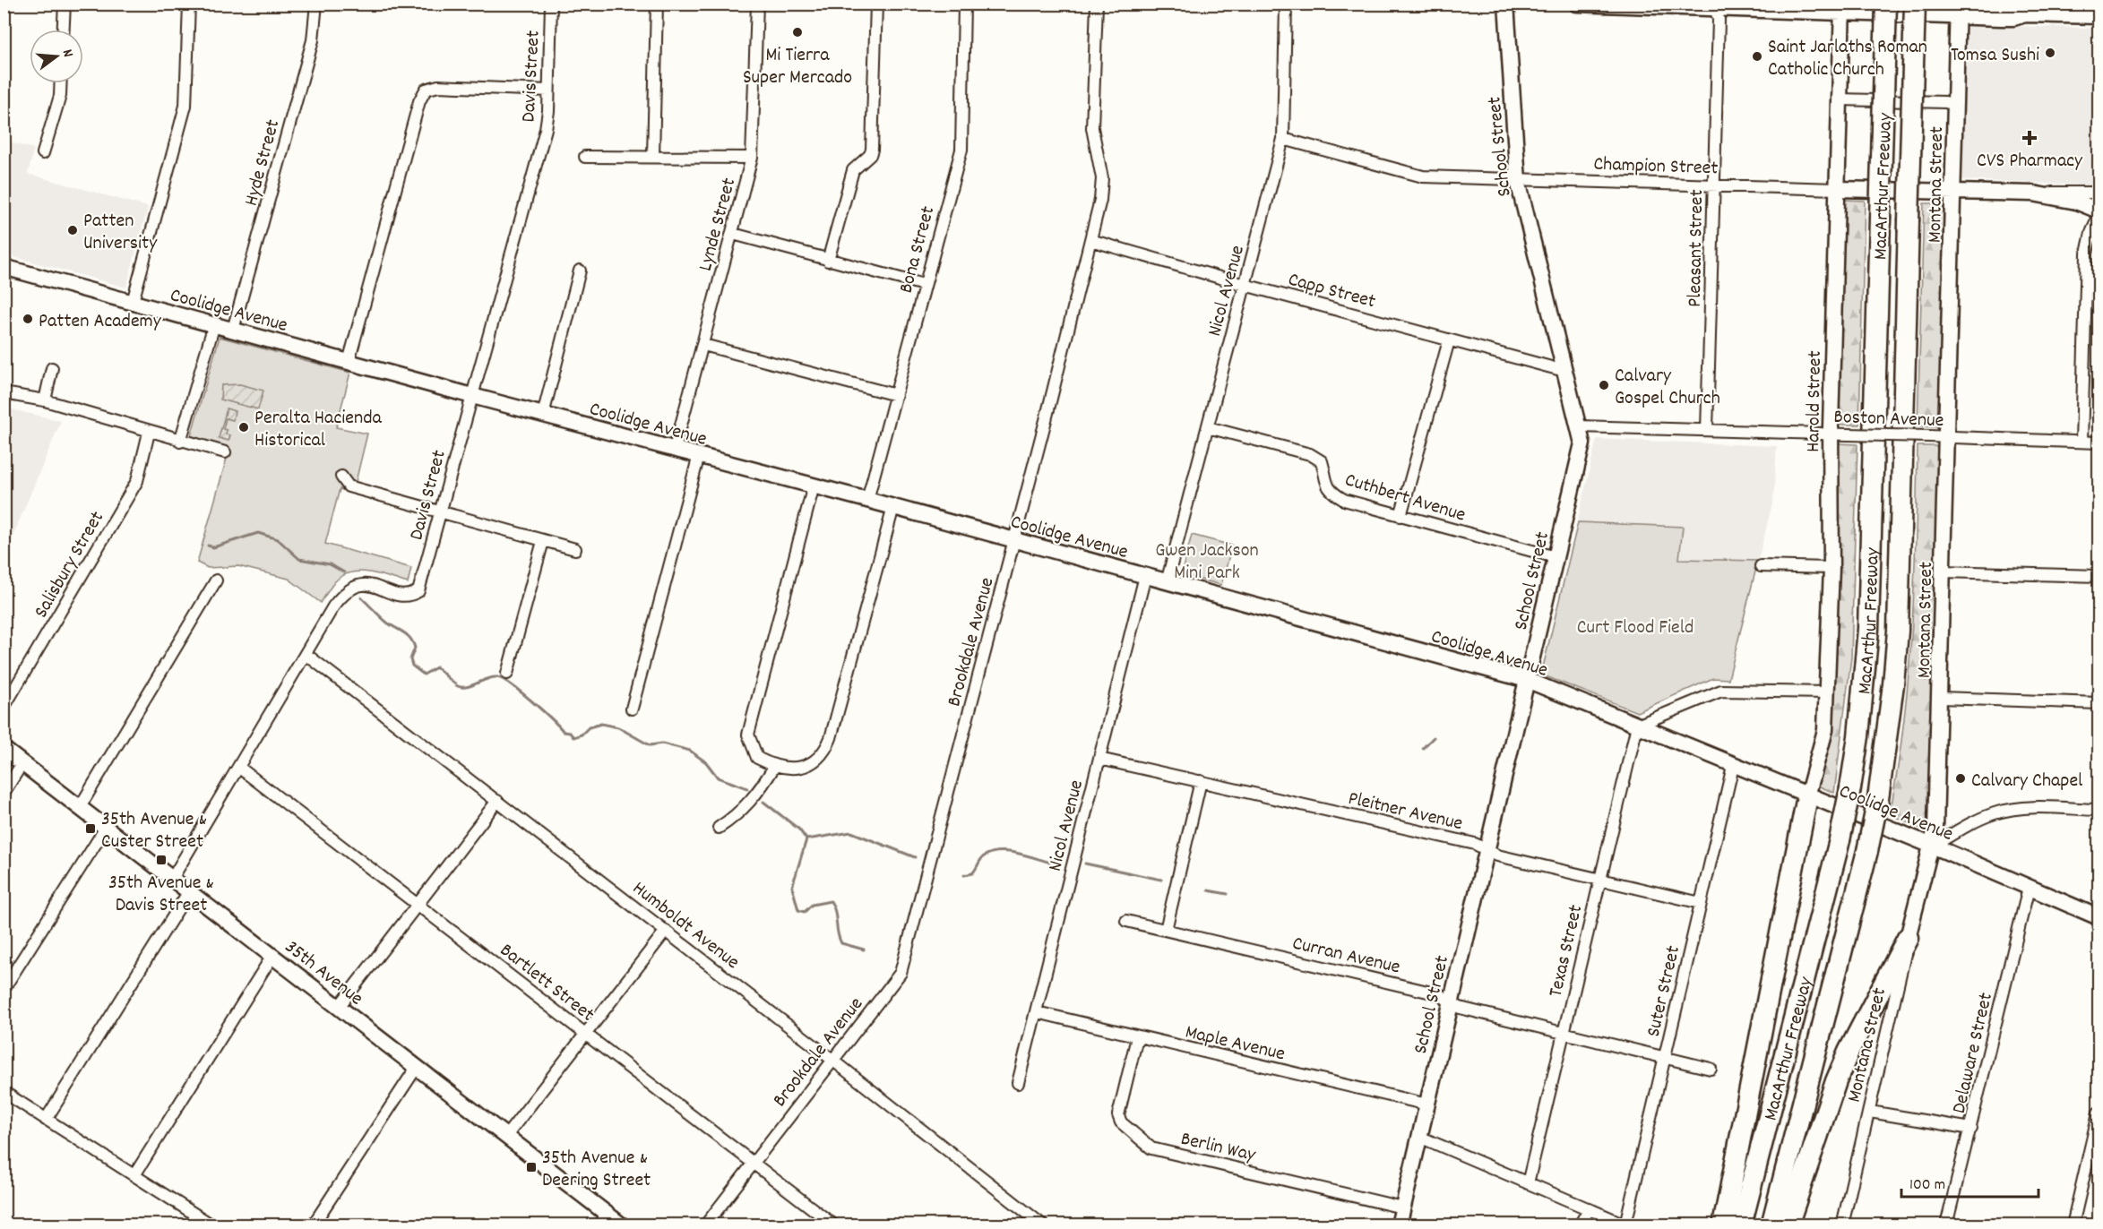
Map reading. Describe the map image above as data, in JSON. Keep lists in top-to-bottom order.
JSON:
{
  "streets": {
    "highway": ["MacArthur Freeway"],
    "street": [
      "Davis Street",
      "School Street",
      "Hyde Street",
      "Champion Street",
      "Montana Street",
      "Lynde Street",
      "Pleasant Street",
      "Bona Street",
      "Capp Street",
      "Nicol Avenue",
      "Coolidge Avenue",
      "Harold Street",
      "Boston Avenue",
      "Cuthbert Avenue",
      "Salisbury Street",
      "Brookdale Avenue",
      "Pleitner Avenue",
      "Humboldt Avenue",
      "Texas Street",
      "Curran Avenue",
      "35th Avenue",
      "Bartlett Street",
      "Suter Street",
      "Maple Avenue",
      "Delaware Street",
      "Berlin Way"
    ]
  },
  "crossings": [
    ["Davis Street", "Coolidge Avenue"],
    ["Davis Street", "Humboldt Avenue"],
    ["Davis Street", "35th Avenue"],
    ["Davis Street", "Bartlett Street"],
    ["School Street", "Champion Street"],
    ["School Street", "Capp Street"],
    ["School Street", "Coolidge Avenue"],
    ["School Street", "Boston Avenue"],
    ["School Street", "Cuthbert Avenue"],
    ["School Street", "Pleitner Avenue"],
    ["School Street", "Curran Avenue"],
    ["School Street", "Maple Avenue"],
    ["School Street", "Berlin Way"],
    ["Hyde Street", "Coolidge Avenue"],
    ["Champion Street", "Montana Street"],
    ["Champion Street", "Pleasant Street"],
    ["Champion Street", "Nicol Avenue"],
    ["Champion Street", "Harold Street"],
    ["Montana Street", "Coolidge Avenue"],
    ["Montana Street", "Boston Avenue"],
    ["Lynde Street", "Coolidge Avenue"],
    ["Pleasant Street", "Boston Avenue"],
    ["Bona Street", "Coolidge Avenue"],
    ["Capp Street", "Nicol Avenue"],
    ["Capp Street", "Brookdale Avenue"],
    ["Nicol Avenue", "Coolidge Avenue"],
    ["Nicol Avenue", "Cuthbert Avenue"],
    ["Nicol Avenue", "Pleitner Avenue"],
    ["Nicol Avenue", "Maple Avenue"],
    ["Coolidge Avenue", "Harold Street"],
    ["Coolidge Avenue", "Brookdale Avenue"],
    ["Coolidge Avenue", "Texas Street"],
    ["Coolidge Avenue", "Suter Street"],
    ["Coolidge Avenue", "Delaware Street"],
    ["Harold Street", "Boston Avenue"],
    ["Brookdale Avenue", "Humboldt Avenue"],
    ["Brookdale Avenue", "Bartlett Street"],
    ["Pleitner Avenue", "Texas Street"],
    ["Pleitner Avenue", "Suter Street"],
    ["Texas Street", "Curran Avenue"],
    ["Curran Avenue", "Suter Street"],
    ["Maple Avenue", "Berlin Way"]
  ],
  "parks": ["Gwen Jackson Mini Park", "Curt Flood Field"],
  "places": {
    "other": [
      "Mi Tierra Super Mercado",
      "Tomsa Sushi",
      "Saint Jarlaths Roman Catholic Church",
      "Patten University",
      "Patten Academy",
      "Calvary Gospel Church",
      "Peralta Hacienda Historical",
      "Calvary Chapel"
    ],
    "health": ["CVS Pharmacy"],
    "transit": ["35th Avenue & Custer Street", "35th Avenue & Davis Street", "35th Avenue & Deering Street"]
  },
  "scale_bar": "100 m",
  "north": "right"
}
